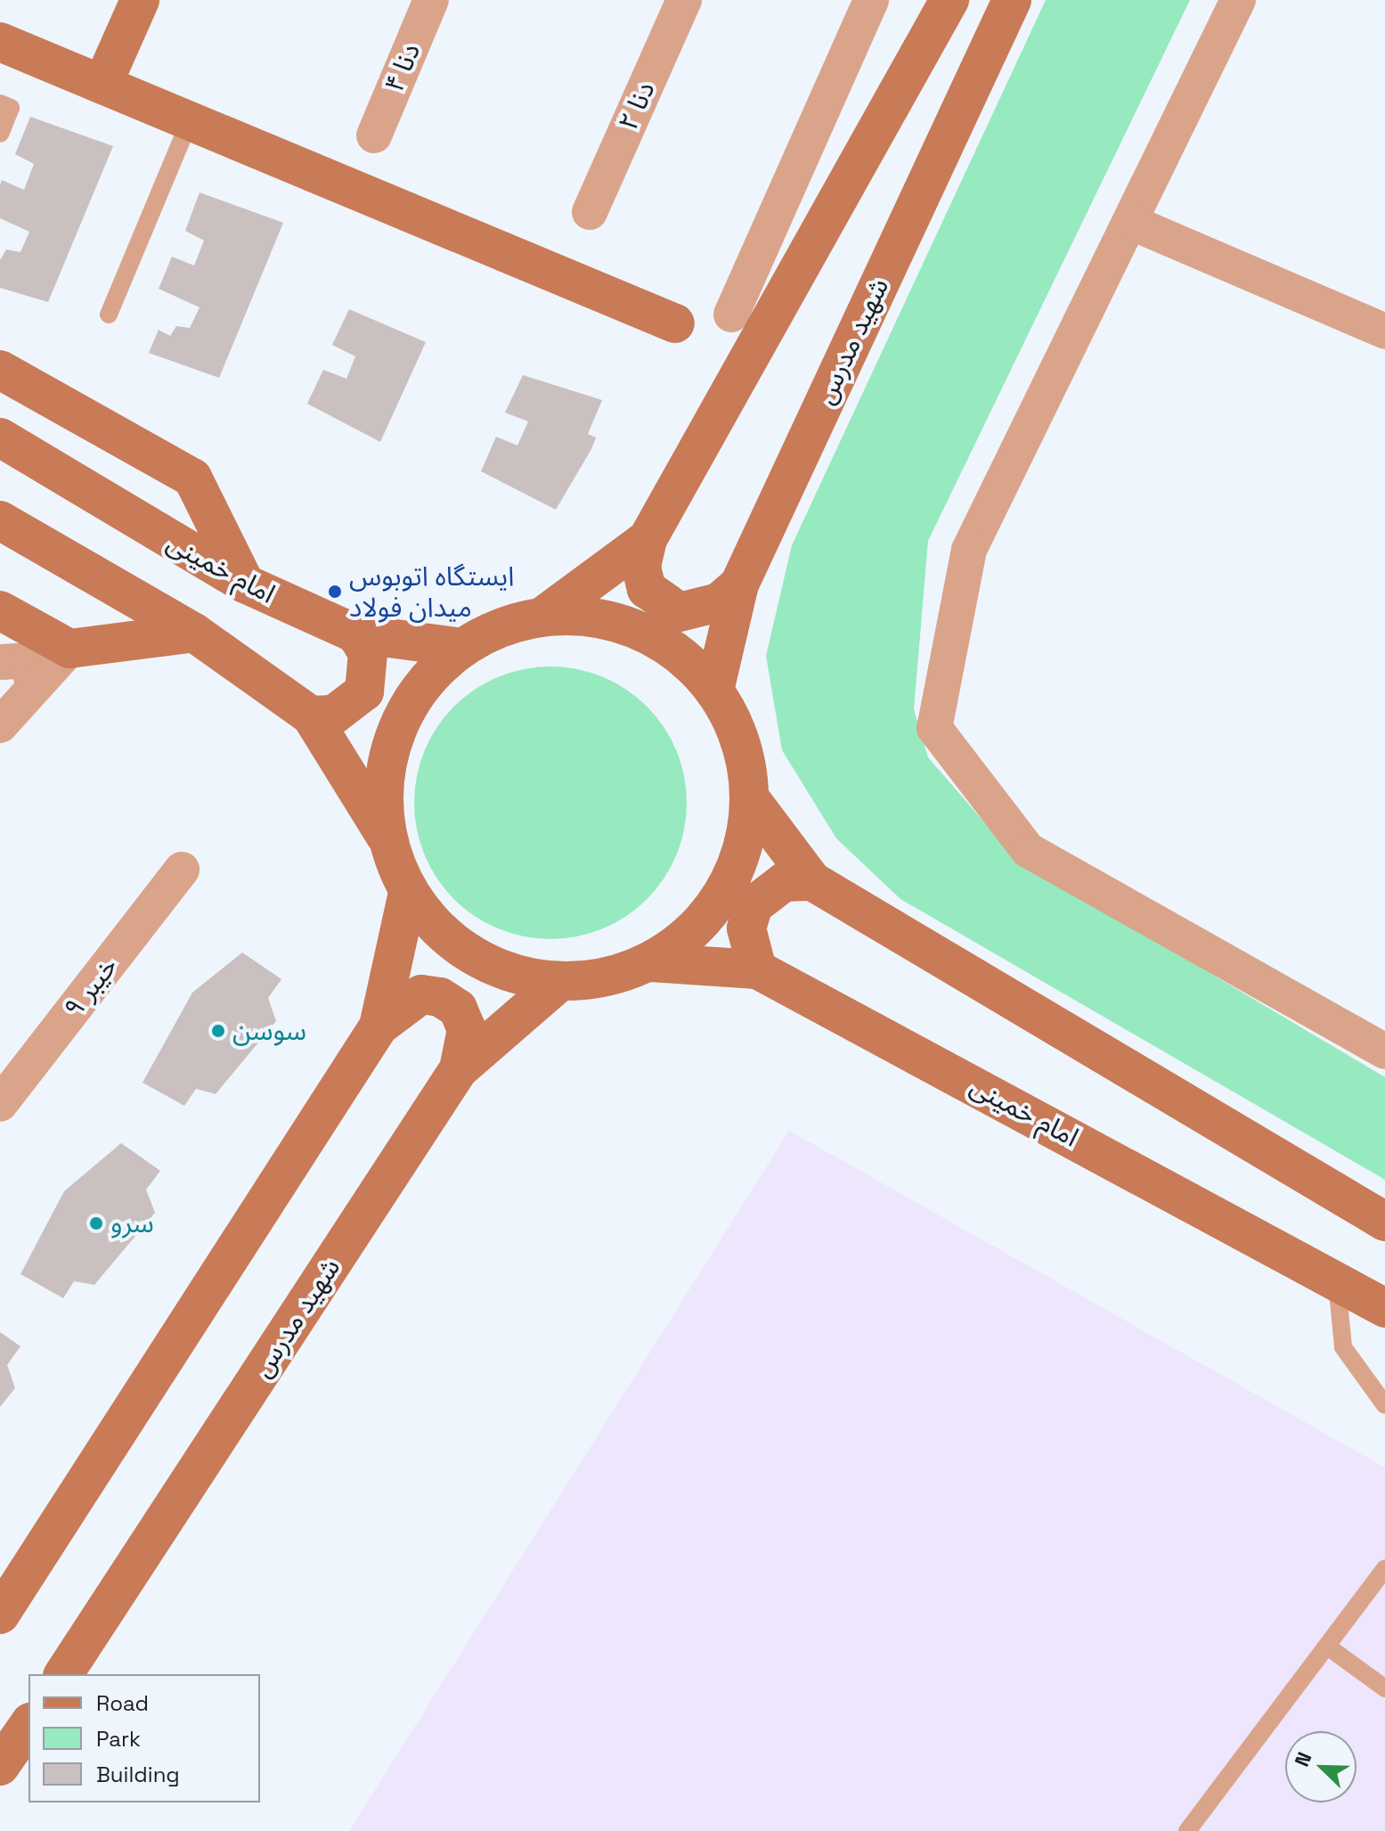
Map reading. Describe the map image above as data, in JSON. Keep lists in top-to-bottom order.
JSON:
{
  "streets": {
    "main road": ["شهید مدرس", "امام خمینی"],
    "street": ["دنا ۴", "دنا ۲", "خیبر ۹"]
  },
  "places": ["ایستگاه اتوبوس میدان فولاد", "سوسن", "سرو"],
  "legend": ["Road", "Park", "Building"],
  "north": "top left"
}
